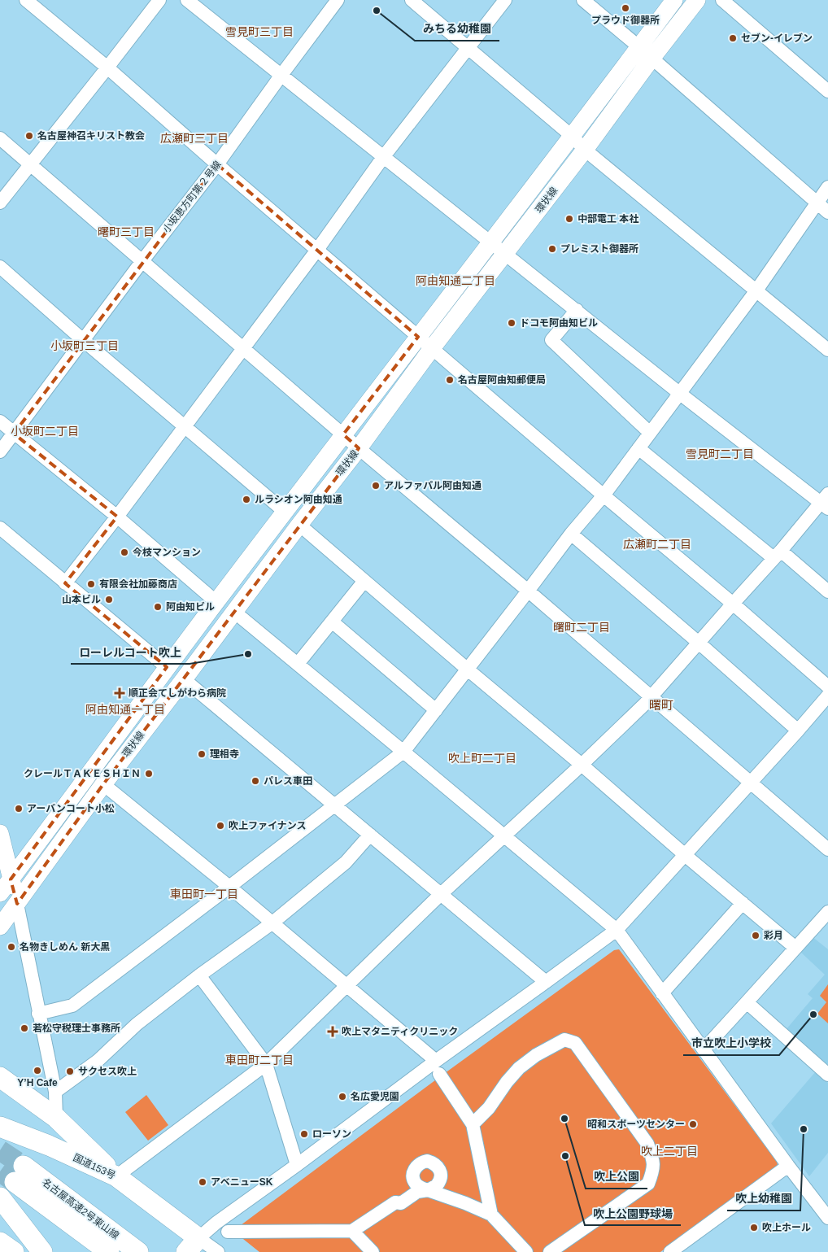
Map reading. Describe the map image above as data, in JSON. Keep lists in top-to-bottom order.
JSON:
{
  "streets": {
    "highway": ["国道153号", "名古屋高速2号東山線"],
    "main road": ["環状線"],
    "street": ["小坂恵方町第２号線"]
  },
  "districts": [
    "雪見町三丁目",
    "広瀬町三丁目",
    "曙町三丁目",
    "阿由知通二丁目",
    "小坂町三丁目",
    "小坂町二丁目",
    "雪見町二丁目",
    "広瀬町二丁目",
    "曙町二丁目",
    "曙町",
    "阿由知通一丁目",
    "吹上町二丁目",
    "車田町一丁目",
    "車田町二丁目",
    "吹上二丁目"
  ],
  "places": {
    "other": [
      "プラウド御器所",
      "みちる幼稚園",
      "セブン-イレブン",
      "名古屋神召キリスト教会",
      "中部電工 本社",
      "プレミスト御器所",
      "ドコモ阿由知ビル",
      "名古屋阿由知郵便局",
      "アルファパル阿由知通",
      "ルラシオン阿由知通",
      "今枝マンション",
      "有限会社加藤商店",
      "山本ビル",
      "阿由知ビル",
      "ローレルコート吹上",
      "理相寺",
      "クレールＴＡＫＥＳＨＩＮ",
      "パレス車田",
      "アーバンコート小松",
      "吹上ファイナンス",
      "彩月",
      "名物きしめん 新大黒",
      "市立吹上小学校",
      "若松守税理士事務所",
      "Y’H Cafe",
      "サクセス吹上",
      "名広愛児園",
      "吹上公園",
      "昭和スポーツセンター",
      "吹上幼稚園",
      "ローソン",
      "吹上公園野球場",
      "アベニューSK",
      "吹上ホール"
    ],
    "health": ["順正会てしがわら病院", "吹上マタニティクリニック"]
  }
}
